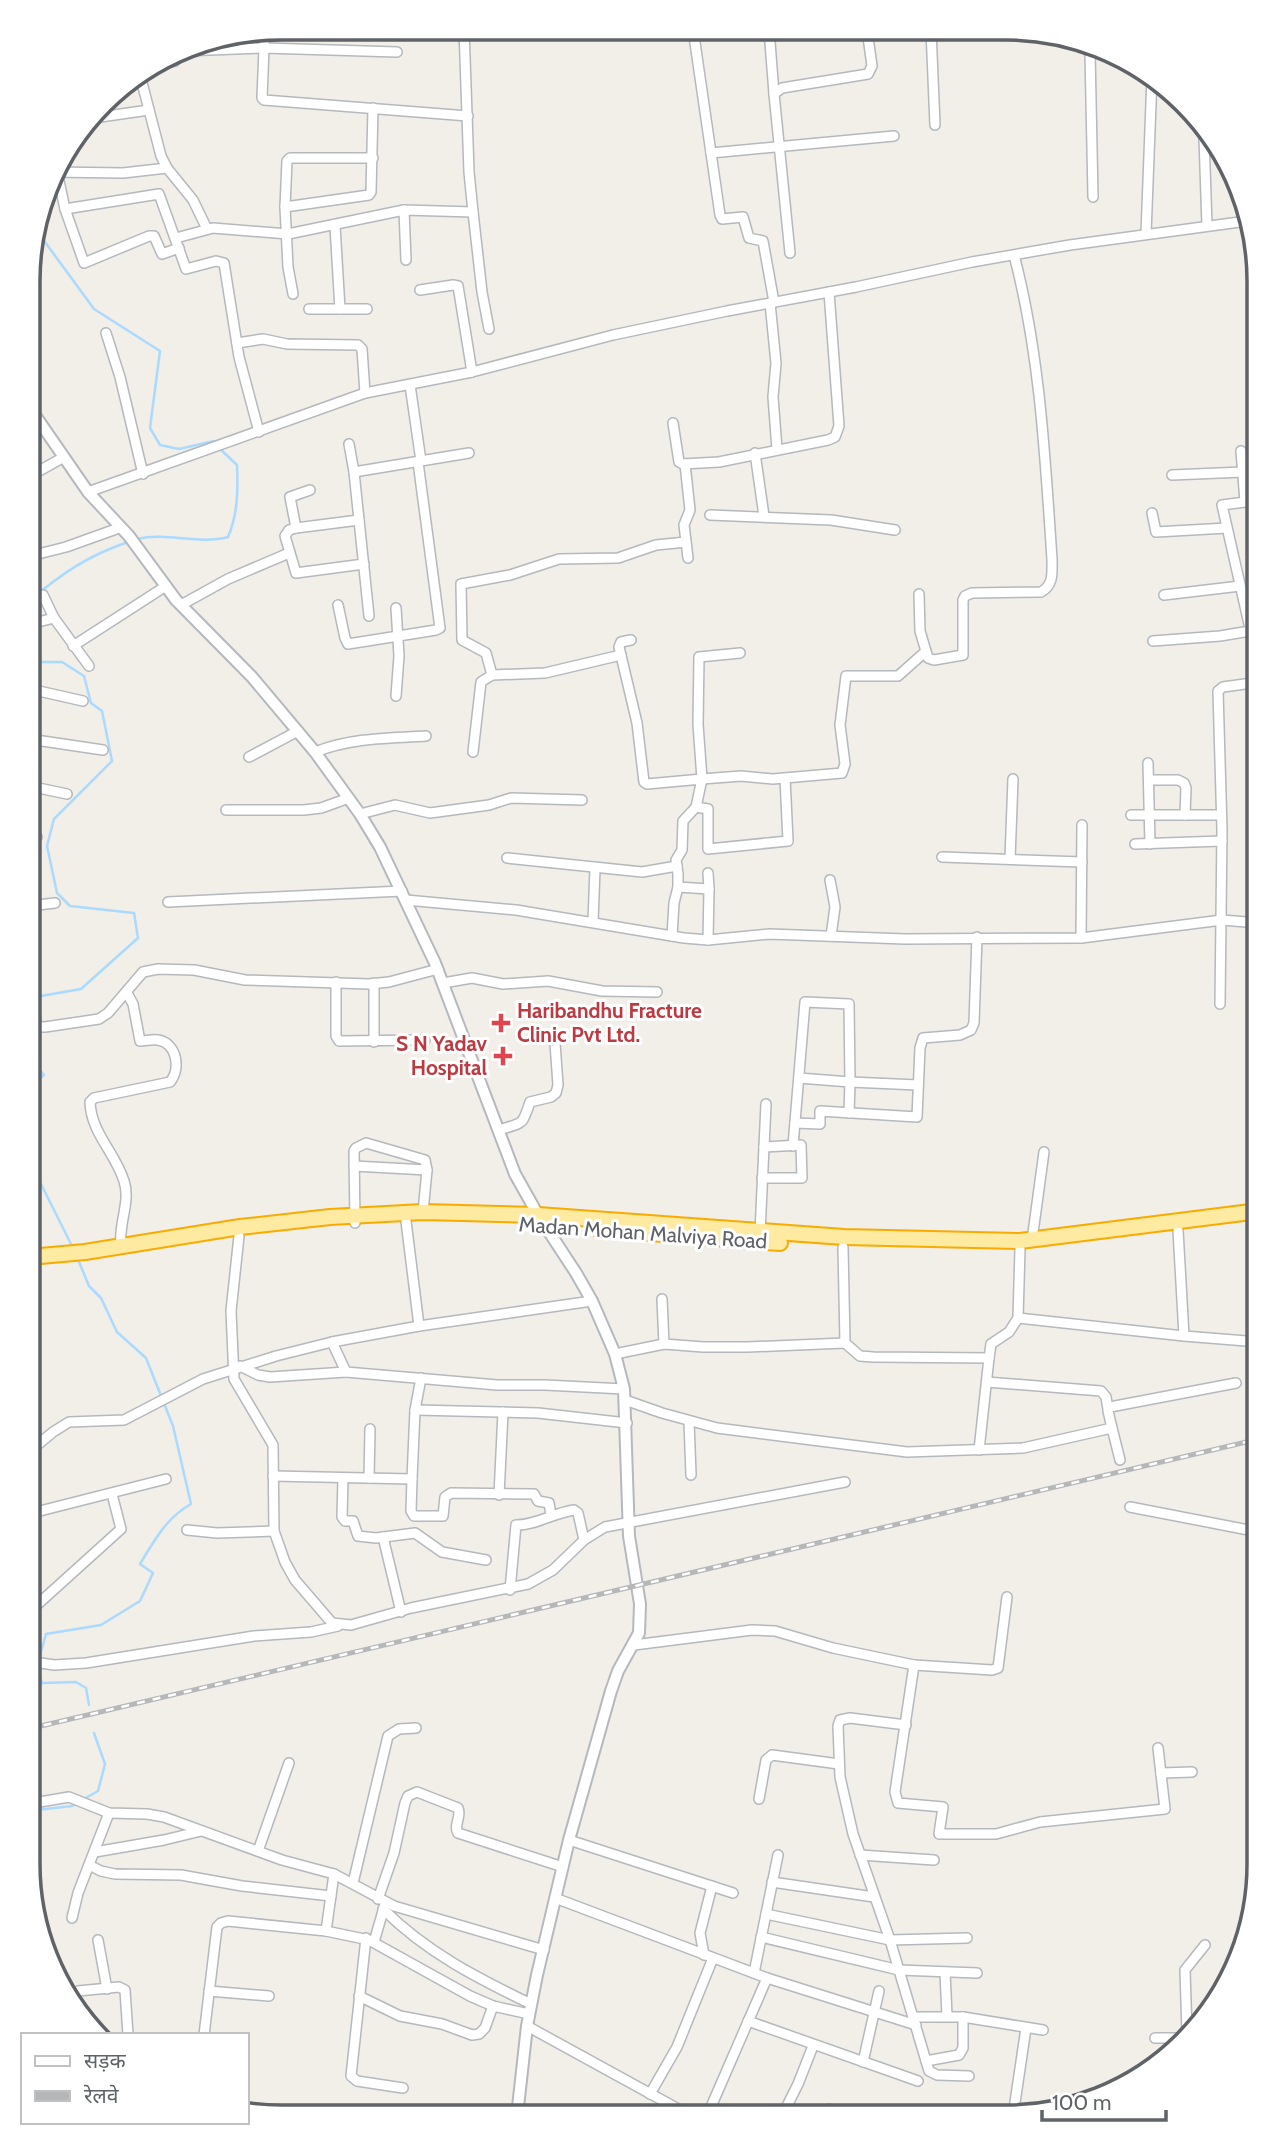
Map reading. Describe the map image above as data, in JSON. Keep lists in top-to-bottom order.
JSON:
{
  "streets": {
    "highway": ["Madan Mohan Malviya Road"]
  },
  "places": {
    "health": ["Haribandhu Fracture Clinic Pvt Ltd.", "S N Yadav Hospital"]
  },
  "legend": ["सड़क", "रेलवे"],
  "scale_bar": "100 m"
}
